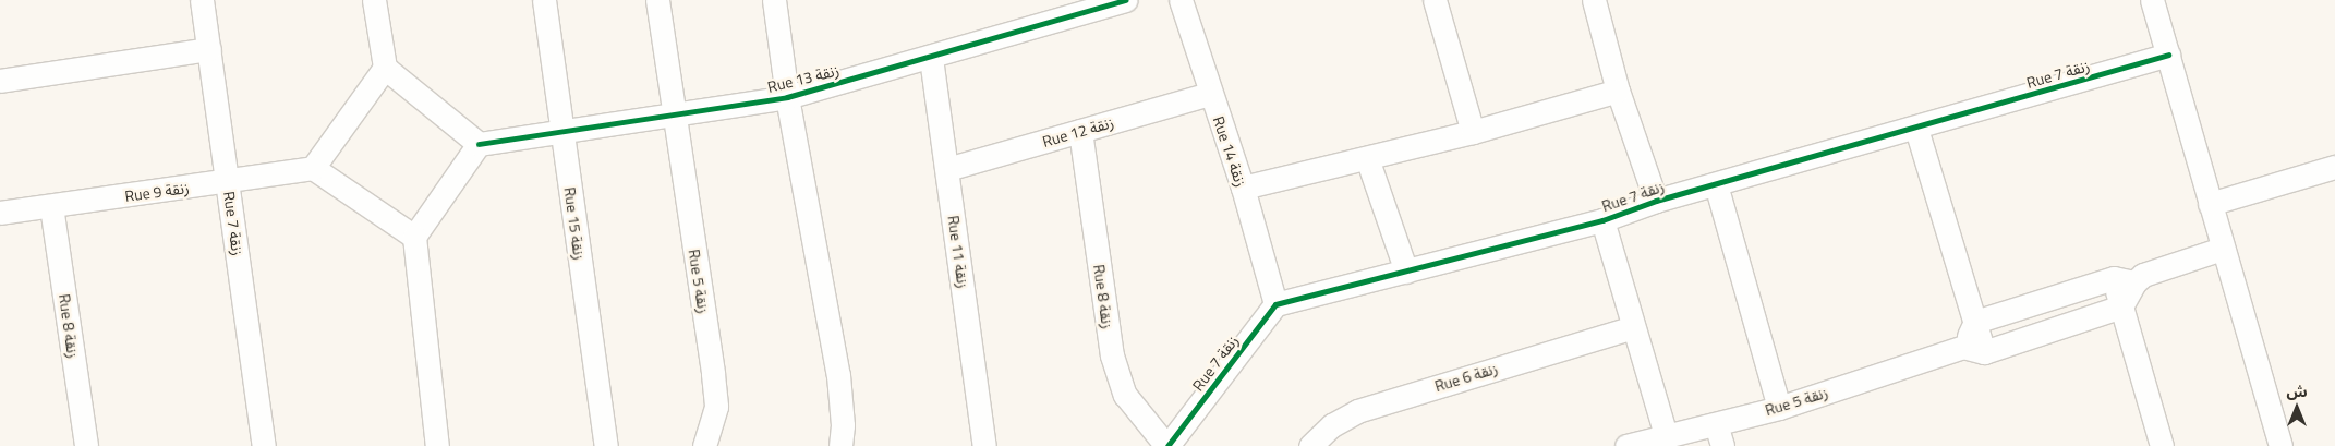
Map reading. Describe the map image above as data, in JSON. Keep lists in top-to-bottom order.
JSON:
{
  "streets": {
    "street": [
      "Rue 7 زنقة",
      "Rue 13 زنقة",
      "Rue 12 زنقة",
      "Rue 14 زنقة",
      "Rue 9 زنقة",
      "Rue 15 زنقة",
      "Rue 11 زنقة",
      "Rue 5 زنقة",
      "Rue 8 زنقة",
      "Rue 6 زنقة"
    ]
  },
  "crossings": [
    ["Rue 7 زنقة", "Rue 14 زنقة"],
    ["Rue 7 زنقة", "Rue 9 زنقة"],
    ["Rue 7 زنقة", "Rue 8 زنقة"],
    ["Rue 13 زنقة", "Rue 15 زنقة"],
    ["Rue 13 زنقة", "Rue 11 زنقة"],
    ["Rue 13 زنقة", "Rue 5 زنقة"],
    ["Rue 12 زنقة", "Rue 14 زنقة"],
    ["Rue 12 زنقة", "Rue 11 زنقة"],
    ["Rue 12 زنقة", "Rue 8 زنقة"],
    ["Rue 9 زنقة", "Rue 8 زنقة"]
  ],
  "north": "top"
}
